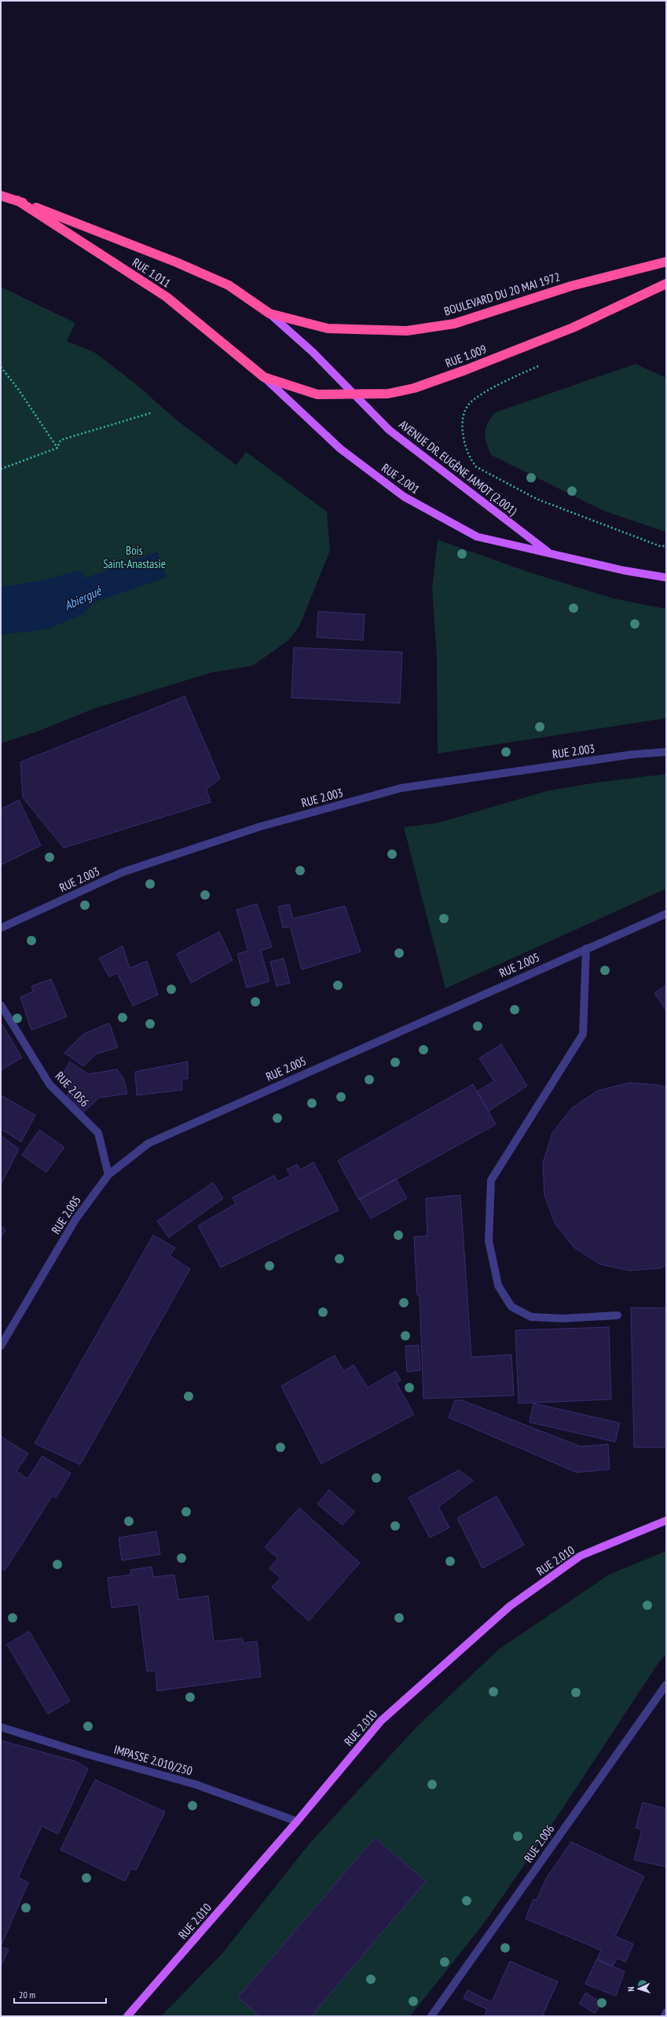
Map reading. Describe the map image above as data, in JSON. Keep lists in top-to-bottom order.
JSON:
{
  "streets": {
    "highway": ["RUE 1.011", "BOULEVARD DU 20 MAI 1972", "RUE 1.009"],
    "main road": ["AVENUE DR. EUGÈNE JAMOT (2.001)", "RUE 2.001", "RUE 2.010"],
    "street": [
      "RUE 2.003",
      "RUE 2.005",
      "RUE 2.056",
      "IMPASSE 2.010/250",
      "RUE 2.006"
    ]
  },
  "crossings": [
    ["RUE 1.011", "BOULEVARD DU 20 MAI 1972"],
    ["RUE 1.011", "RUE 1.009"],
    ["RUE 1.011", "AVENUE DR. EUGÈNE JAMOT (2.001)"],
    ["RUE 1.011", "RUE 2.001"],
    ["BOULEVARD DU 20 MAI 1972", "AVENUE DR. EUGÈNE JAMOT (2.001)"],
    ["RUE 1.009", "AVENUE DR. EUGÈNE JAMOT (2.001)"],
    ["RUE 1.009", "RUE 2.001"],
    ["AVENUE DR. EUGÈNE JAMOT (2.001)", "RUE 2.001"],
    ["RUE 2.005", "RUE 2.056"],
    ["RUE 2.010", "IMPASSE 2.010/250"]
  ],
  "water": ["Abiergué"],
  "parks": ["Bois Saint-Anastasie"],
  "scale_bar": "20 m",
  "north": "left"
}
